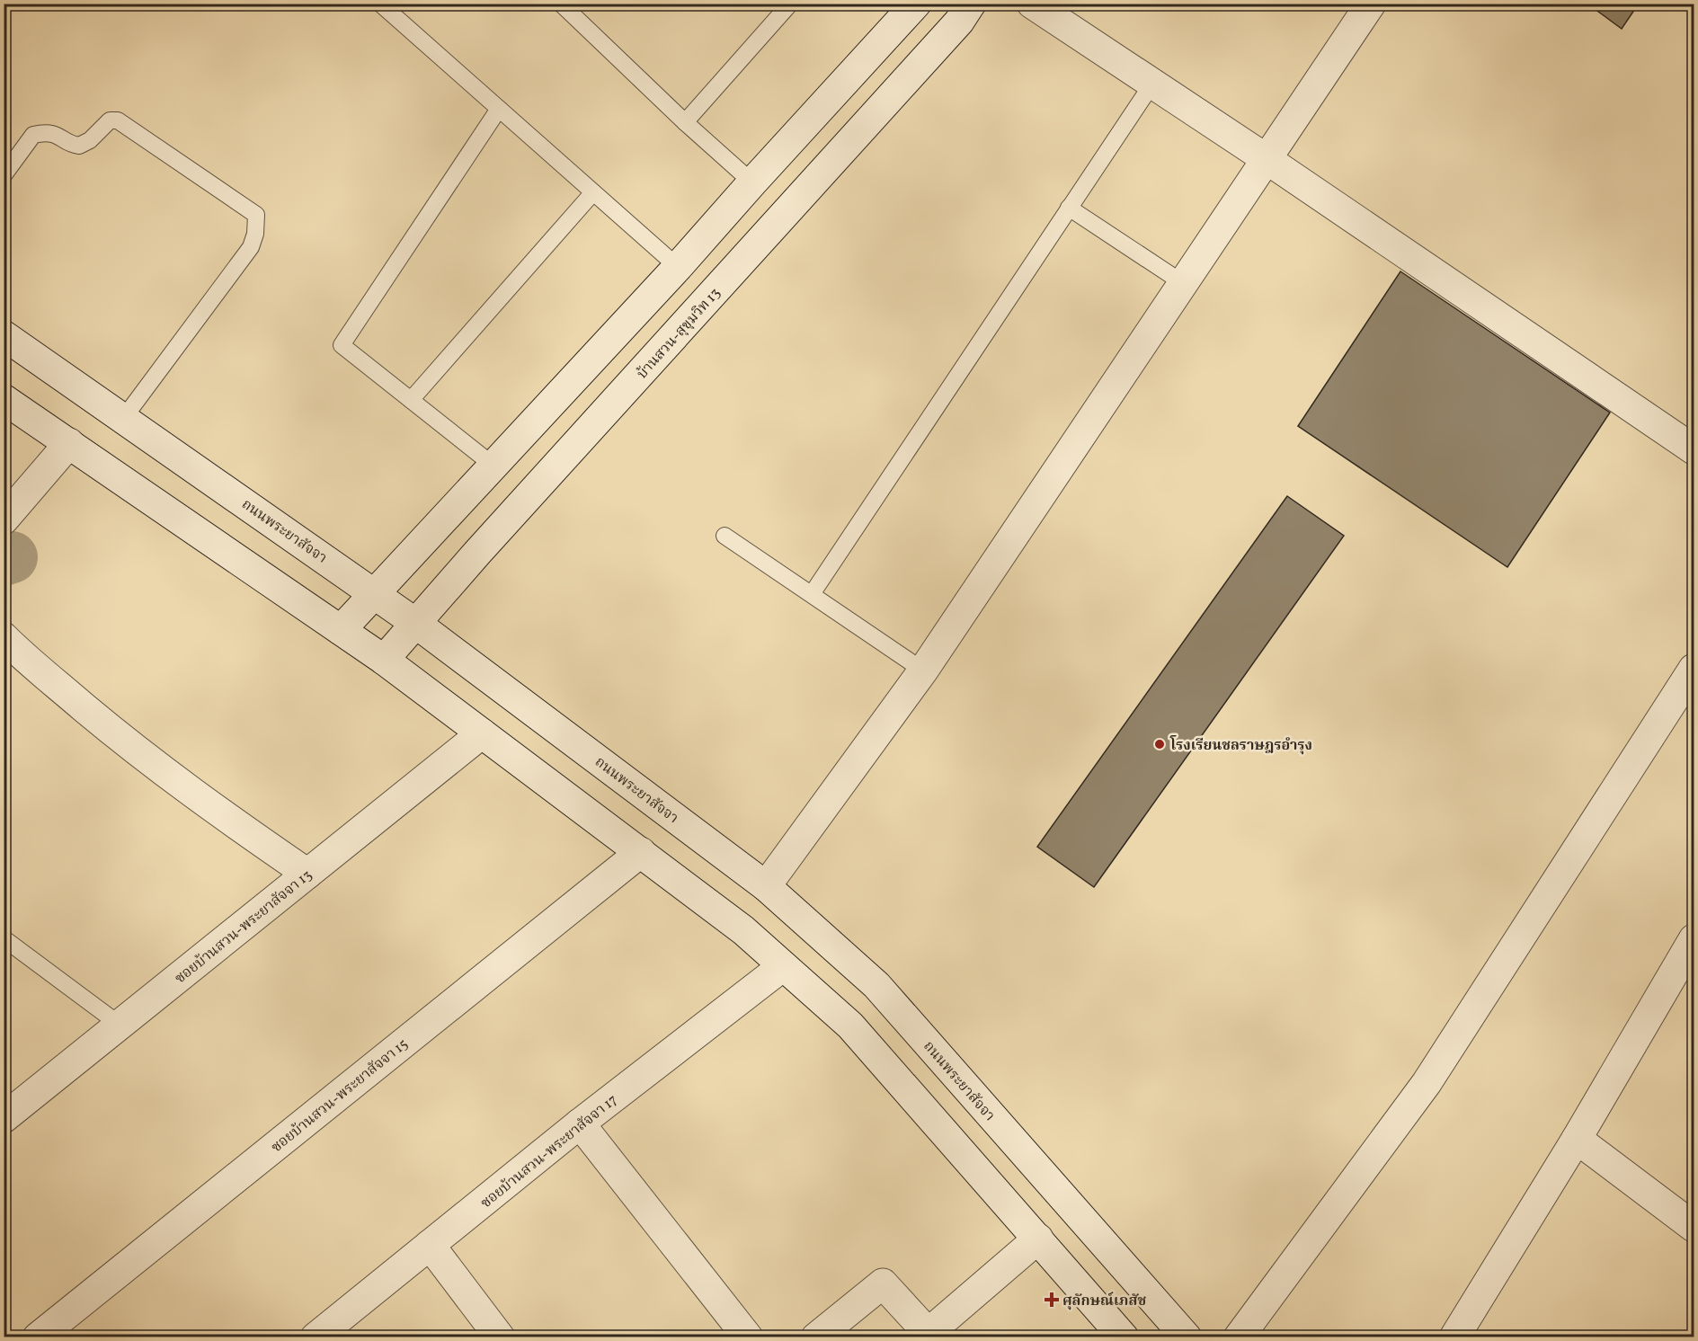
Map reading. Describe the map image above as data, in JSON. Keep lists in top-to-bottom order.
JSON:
{
  "streets": {
    "street": [
      "บ้านสวน-สุขุมวิท 13",
      "ถนนพระยาสัจจา",
      "ซอยบ้านสวน-พระยาสัจจา 13",
      "ซอยบ้านสวน-พระยาสัจจา 15",
      "ซอยบ้านสวน-พระยาสัจจา 17"
    ]
  },
  "crossings": [
    ["บ้านสวน-สุขุมวิท 13", "ถนนพระยาสัจจา"]
  ],
  "places": {
    "other": ["โรงเรียนชลราษฎรอำรุง"],
    "health": ["ศุลักษณ์เภสัช"]
  }
}
